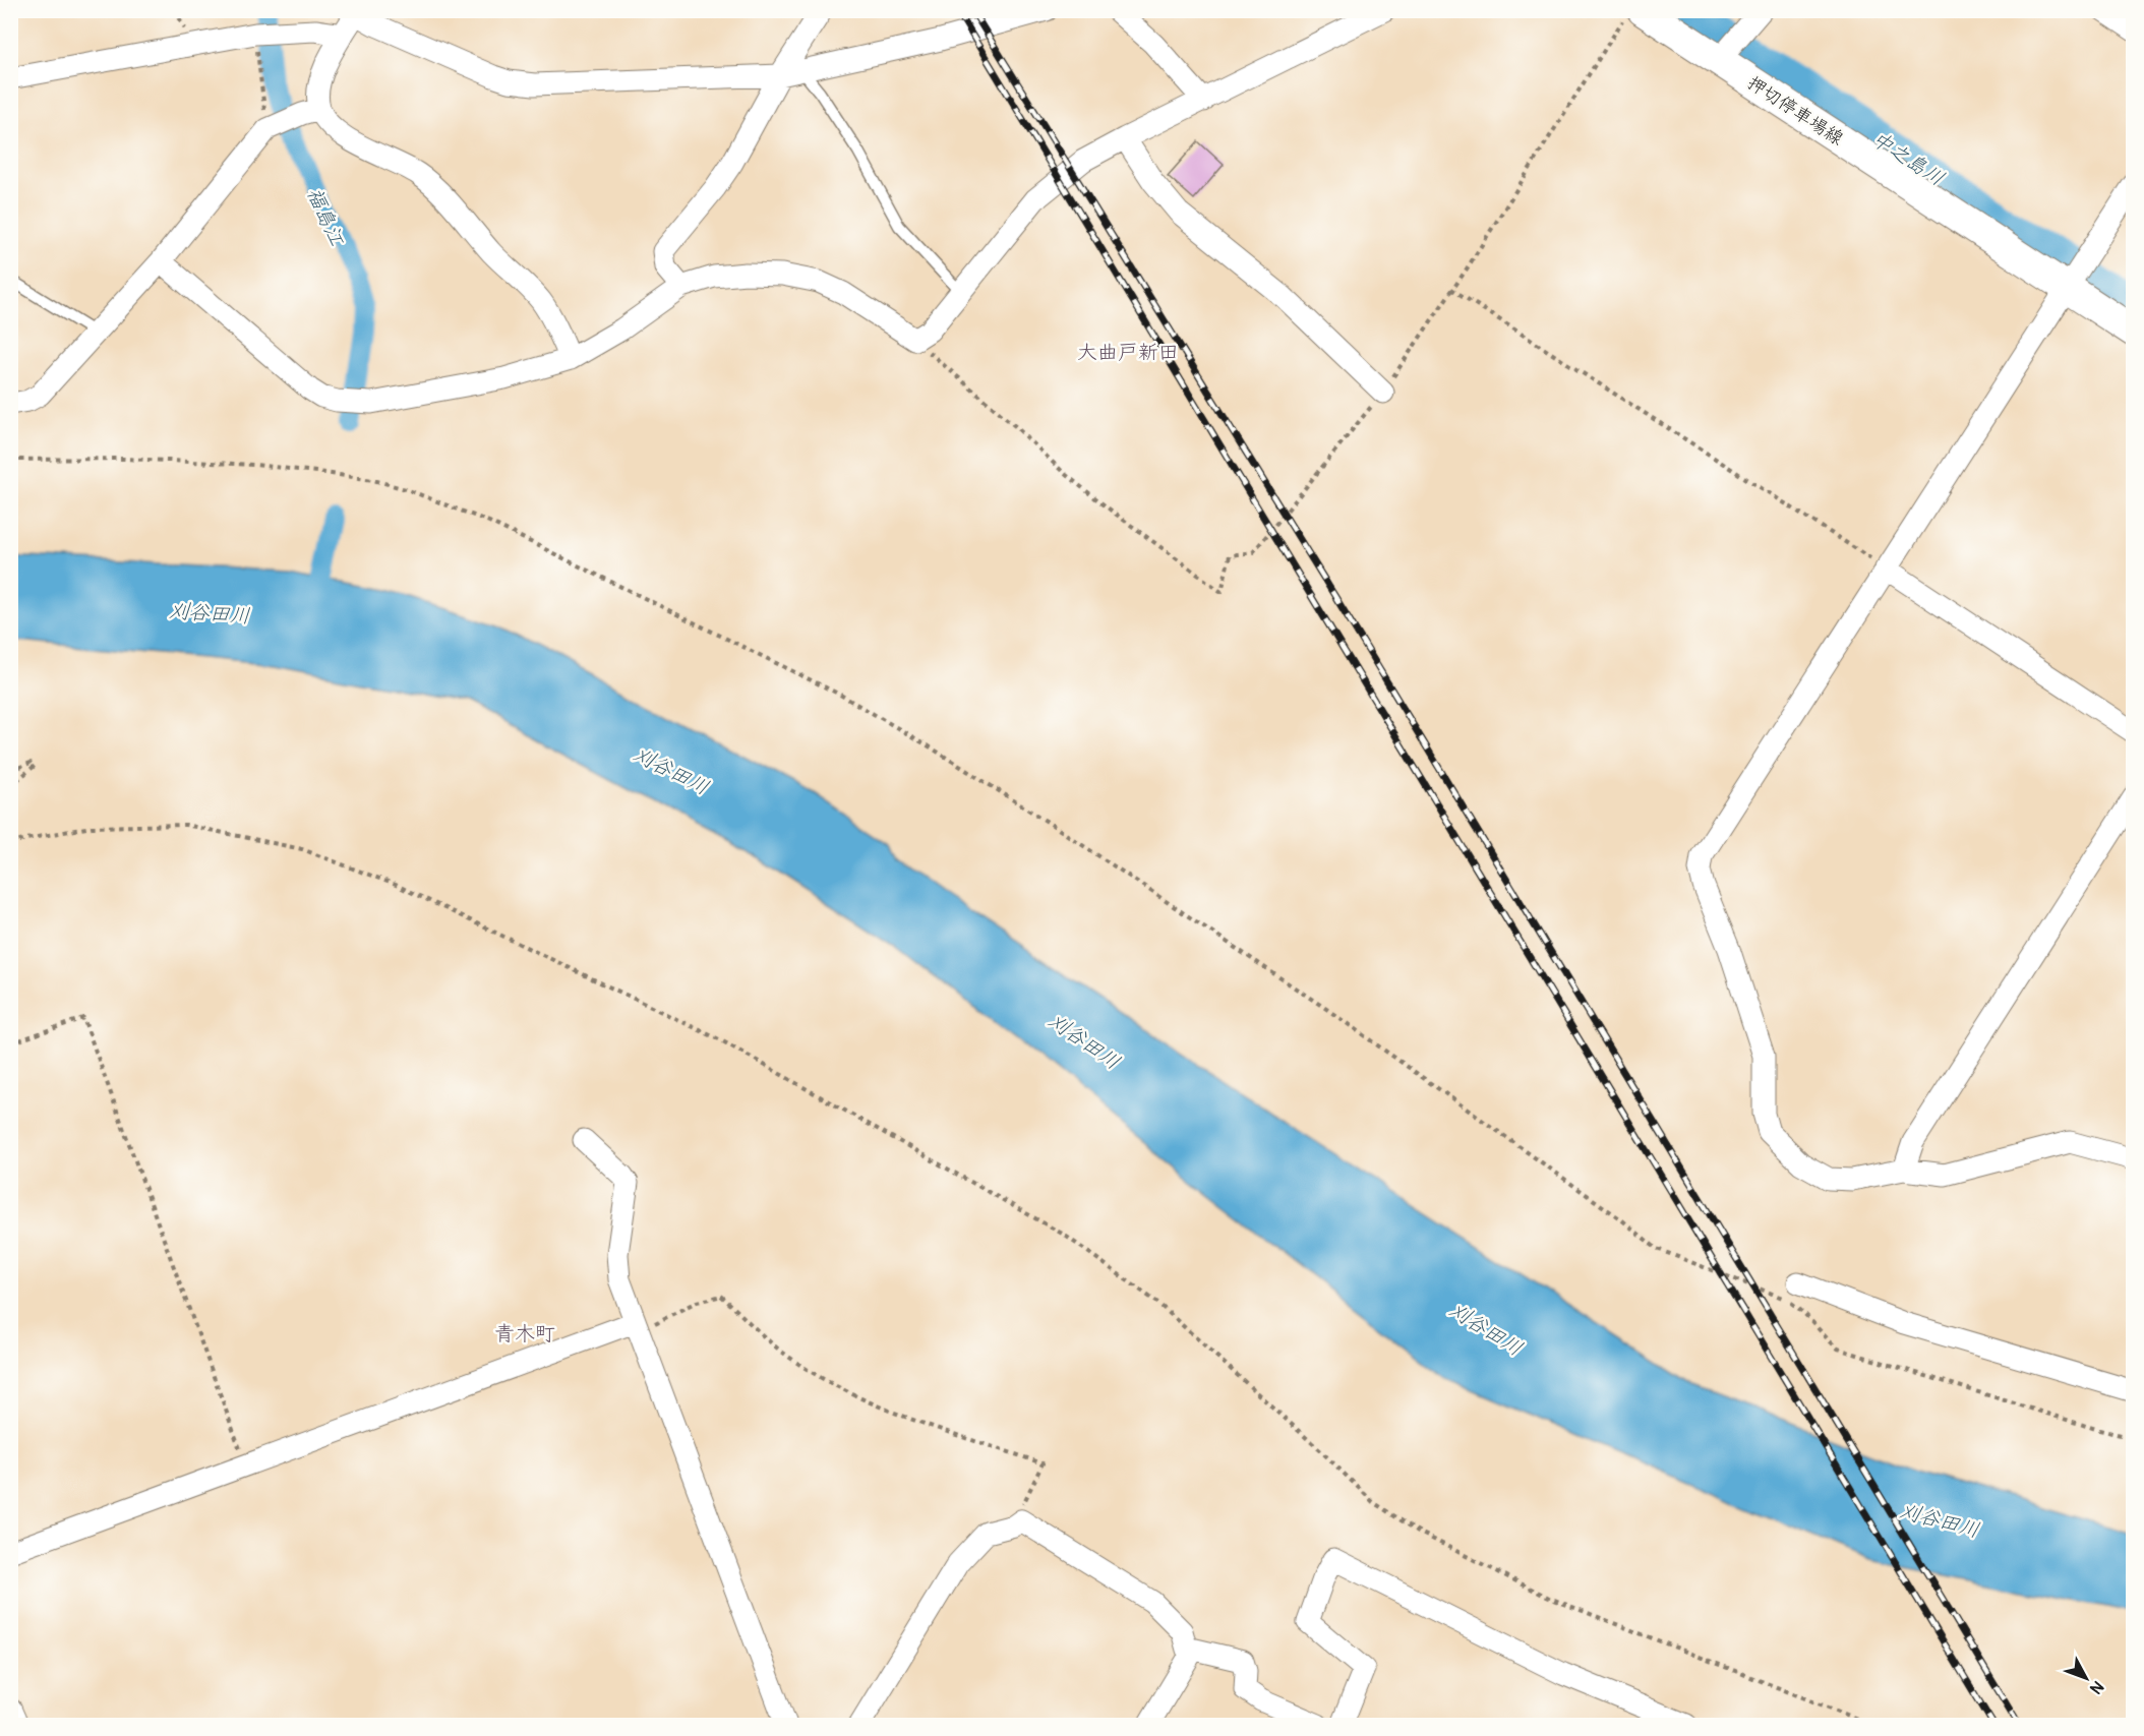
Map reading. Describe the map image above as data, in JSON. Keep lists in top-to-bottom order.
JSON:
{
  "streets": {
    "main road": ["押切停車場線"]
  },
  "districts": ["大曲戸新田", "青木町"],
  "water": ["中之島川", "福島江", "刈谷田川"],
  "north": "bottom right"
}
